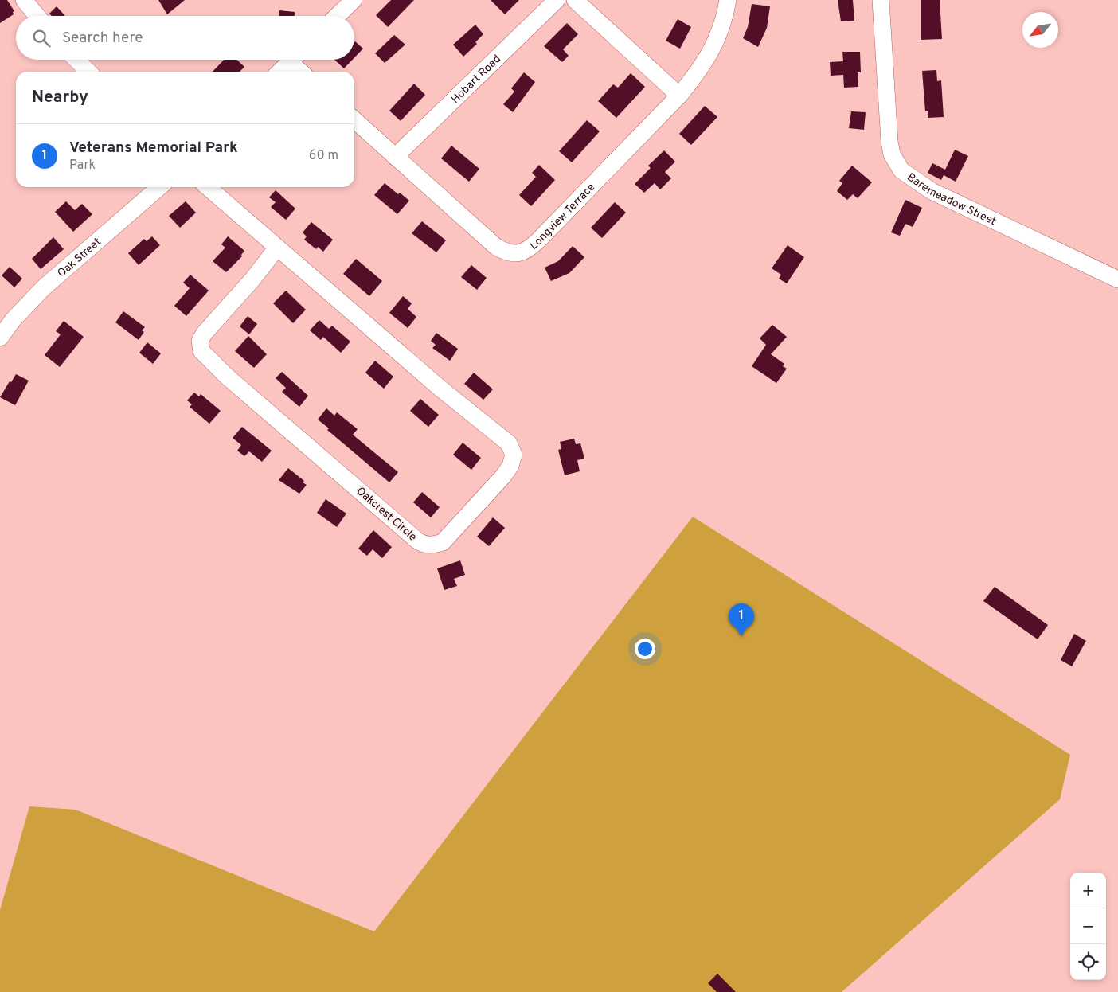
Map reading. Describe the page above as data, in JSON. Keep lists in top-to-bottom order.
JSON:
{
  "streets": {
    "street": [
      "Hobart Road",
      "Baremeadow Street",
      "Longview Terrace",
      "Oak Street",
      "Oakcrest Circle"
    ]
  },
  "crossings": [
    ["Hobart Road", "Longview Terrace"]
  ],
  "north": "bottom left",
  "page": {
    "search": "Search here",
    "heading": "Nearby",
    "list": [
      {
        "mark": "1",
        "name": "Veterans Memorial Park",
        "note": "Park",
        "value": "60 m"
      }
    ],
    "pins": "1",
    "map_buttons": ["+", "−"]
  }
}
